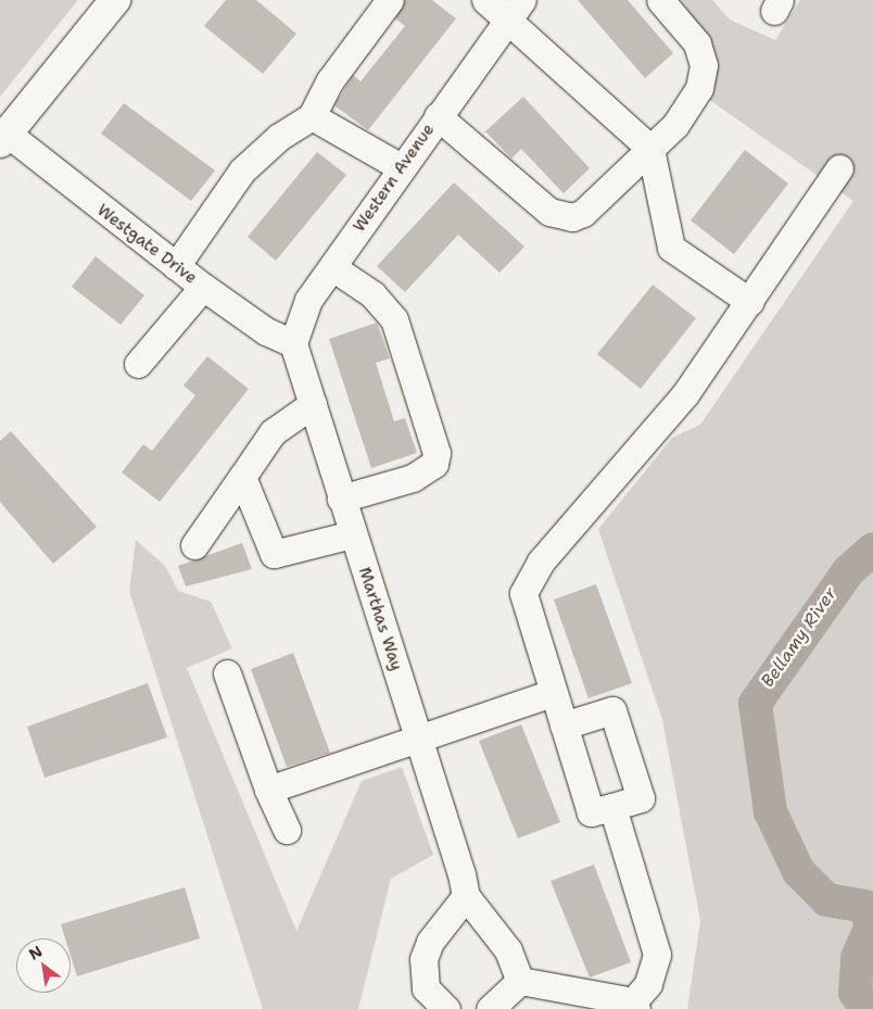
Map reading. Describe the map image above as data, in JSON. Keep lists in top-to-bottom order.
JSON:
{
  "streets": {
    "street": ["Western Avenue", "Westgate Drive", "Marthas Way"]
  },
  "crossings": [
    ["Western Avenue", "Westgate Drive"],
    ["Western Avenue", "Marthas Way"],
    ["Westgate Drive", "Marthas Way"]
  ],
  "water": ["Bellamy River"],
  "north": "top left"
}
